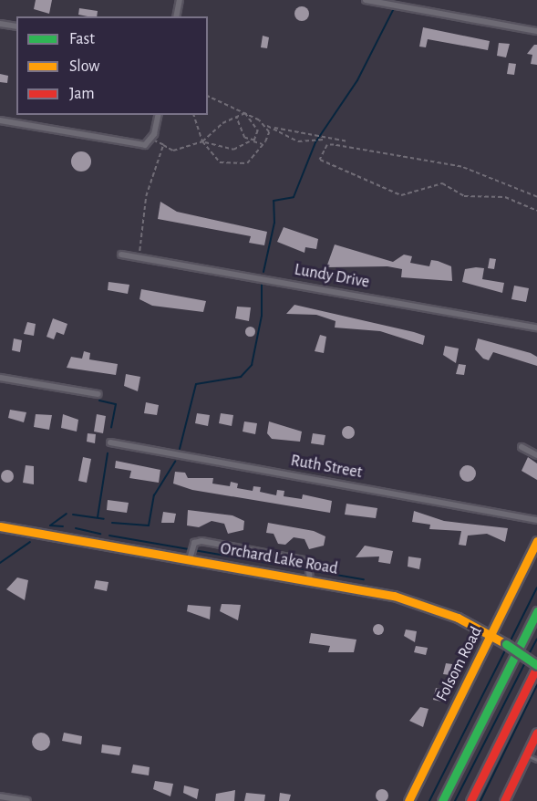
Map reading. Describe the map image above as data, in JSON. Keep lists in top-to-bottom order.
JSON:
{
  "streets": {
    "main road": ["Orchard Lake Road", "Folsom Road"],
    "street": ["Lundy Drive", "Ruth Street"]
  },
  "crossings": [
    ["Orchard Lake Road", "Folsom Road"]
  ],
  "legend": ["Fast", "Slow", "Jam"]
}
